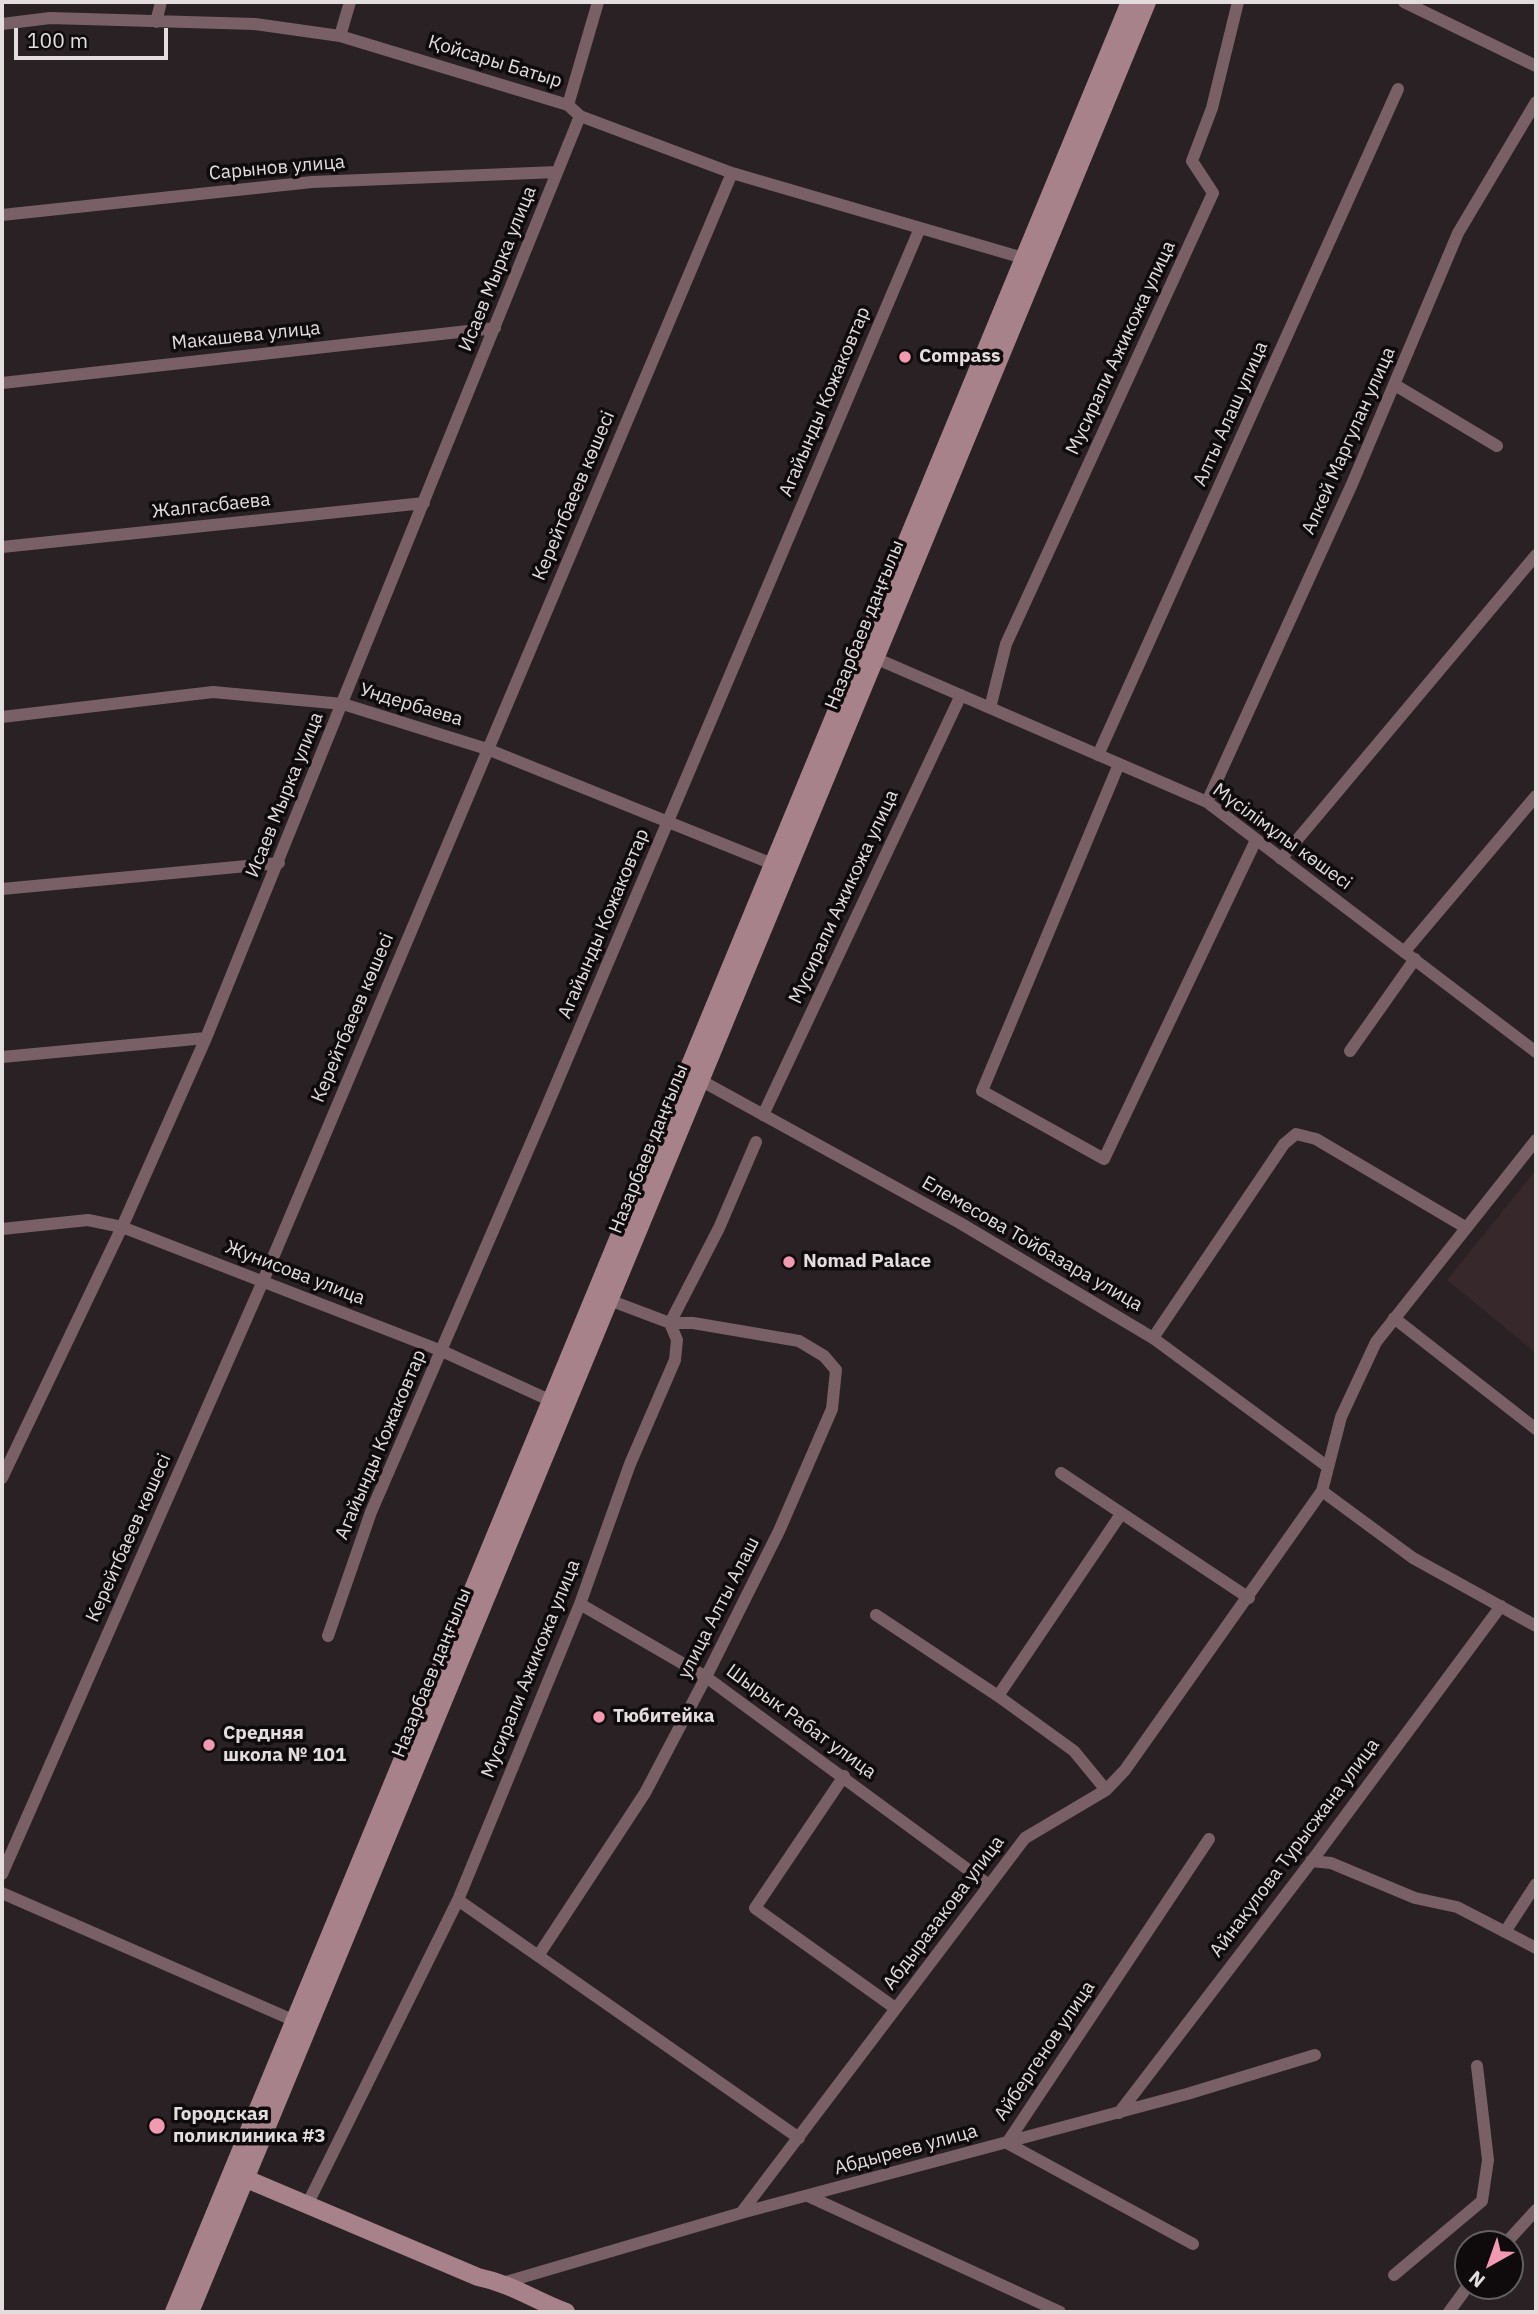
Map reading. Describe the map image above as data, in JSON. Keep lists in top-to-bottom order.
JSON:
{
  "streets": {
    "main road": ["Назарбаев даңғылы"],
    "street": [
      "Қойсары Батыр",
      "Сарынов улица",
      "Исаев Мырка улица",
      "Макашева улица",
      "Мусирали Ажикожа улица",
      "Агайынды Кожаковтар",
      "Алты Алаш улица",
      "Алкей Маргулан улица",
      "Керейтбаеев көшесі",
      "Жалгасбаева",
      "Ундербаева",
      "Мүсілімұлы көшесі",
      "Елемесова Тойбазара улица",
      "Жунисова улица",
      "улица Алты Алаш",
      "Шырык Рабат улица",
      "Айнакулова Турысжана улица",
      "Абдыразакова улица",
      "Айбергенов улица",
      "Абдыреев улица"
    ]
  },
  "crossings": [
    ["Қойсары Батыр", "Исаев Мырка улица"],
    ["Қойсары Батыр", "Агайынды Кожаковтар"],
    ["Қойсары Батыр", "Керейтбаеев көшесі"],
    ["Қойсары Батыр", "Назарбаев даңғылы"],
    ["Сарынов улица", "Исаев Мырка улица"],
    ["Исаев Мырка улица", "Макашева улица"],
    ["Исаев Мырка улица", "Жалгасбаева"],
    ["Исаев Мырка улица", "Ундербаева"],
    ["Исаев Мырка улица", "Жунисова улица"],
    ["Мусирали Ажикожа улица", "Мүсілімұлы көшесі"],
    ["Мусирали Ажикожа улица", "Елемесова Тойбазара улица"],
    ["Мусирали Ажикожа улица", "улица Алты Алаш"],
    ["Мусирали Ажикожа улица", "Шырык Рабат улица"],
    ["Агайынды Кожаковтар", "Ундербаева"],
    ["Агайынды Кожаковтар", "Жунисова улица"],
    ["Алты Алаш улица", "Мүсілімұлы көшесі"],
    ["Алкей Маргулан улица", "Мүсілімұлы көшесі"],
    ["Керейтбаеев көшесі", "Ундербаева"],
    ["Керейтбаеев көшесі", "Жунисова улица"],
    ["Назарбаев даңғылы", "Ундербаева"],
    ["Назарбаев даңғылы", "Мүсілімұлы көшесі"],
    ["Назарбаев даңғылы", "Елемесова Тойбазара улица"],
    ["Назарбаев даңғылы", "Жунисова улица"],
    ["улица Алты Алаш", "Шырык Рабат улица"],
    ["Шырык Рабат улица", "Абдыразакова улица"],
    ["Айнакулова Турысжана улица", "Абдыреев улица"],
    ["Абдыразакова улица", "Абдыреев улица"],
    ["Айбергенов улица", "Абдыреев улица"]
  ],
  "places": [
    "Compass",
    "Nomad Palace",
    "Тюбитейка",
    "Средняя школа № 101",
    "Городская поликлиника #3"
  ],
  "scale_bar": "100 m",
  "north": "bottom left"
}
